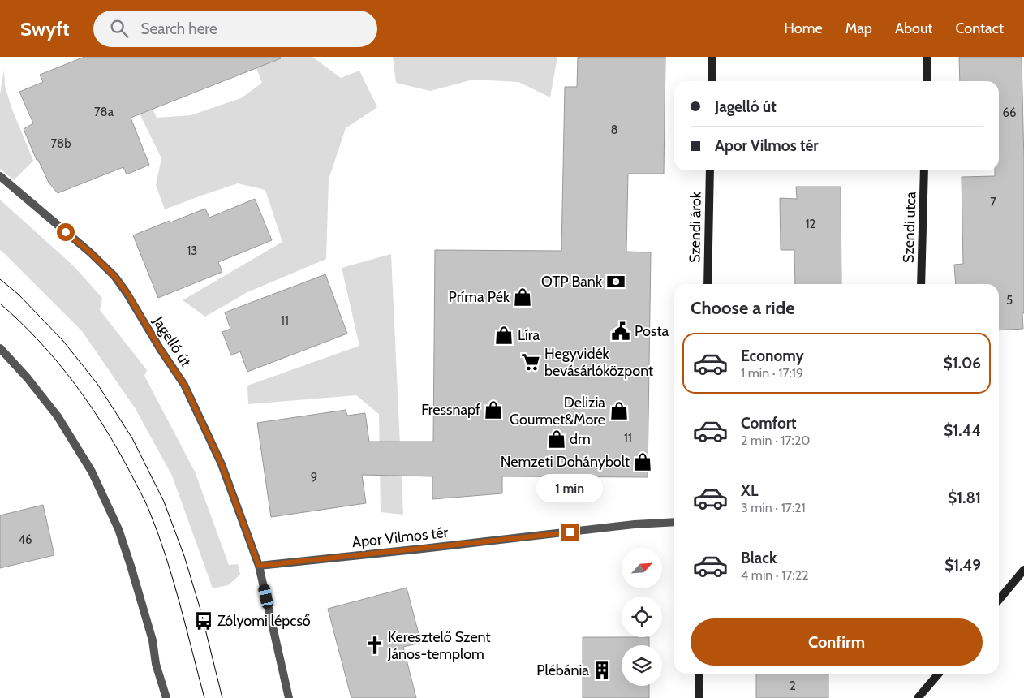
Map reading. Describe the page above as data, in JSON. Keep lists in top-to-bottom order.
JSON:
{
  "streets": {
    "street": [
      "Szendi árok",
      "Szendi utca",
      "Jagelló út",
      "Apor Vilmos tér"
    ]
  },
  "crossings": [
    ["Jagelló út", "Apor Vilmos tér"]
  ],
  "places": {
    "bank": ["OTP Bank"],
    "shop": [
      "Príma Pék",
      "Líra",
      "Fressnapf",
      "Delizia Gourmet&More",
      "dm",
      "Nemzeti Dohánybolt"
    ],
    "public building": ["Posta"],
    "supermarket": ["Hegyvidék bevásárlóközpont"],
    "bus stop": ["Zólyomi lépcső"],
    "church": ["Keresztelő Szent János-templom"],
    "building": ["Plébánia"]
  },
  "house_numbers": [
    "78a",
    "66",
    "8",
    "78b",
    "7",
    "12",
    "13",
    "5",
    "11",
    "11",
    "9",
    "46",
    "2"
  ],
  "north": "top right",
  "page": {
    "header": "Swyft",
    "search": "Search here",
    "nav": [
      "Home",
      "Map",
      "About",
      "Contact"
    ],
    "banner": ["Jagelló út", "Apor Vilmos tér"],
    "heading": "Choose a ride",
    "list": [
      {
        "name": "Economy",
        "note": "1 min · 17:19",
        "value": "$1.06"
      },
      {
        "name": "Comfort",
        "note": "2 min · 17:20",
        "value": "$1.44"
      },
      {
        "name": "XL",
        "note": "3 min · 17:21",
        "value": "$1.81"
      },
      {
        "name": "Black",
        "note": "4 min · 17:22",
        "value": "$1.49"
      }
    ],
    "bubble": "1 min",
    "buttons": "Confirm"
  }
}
